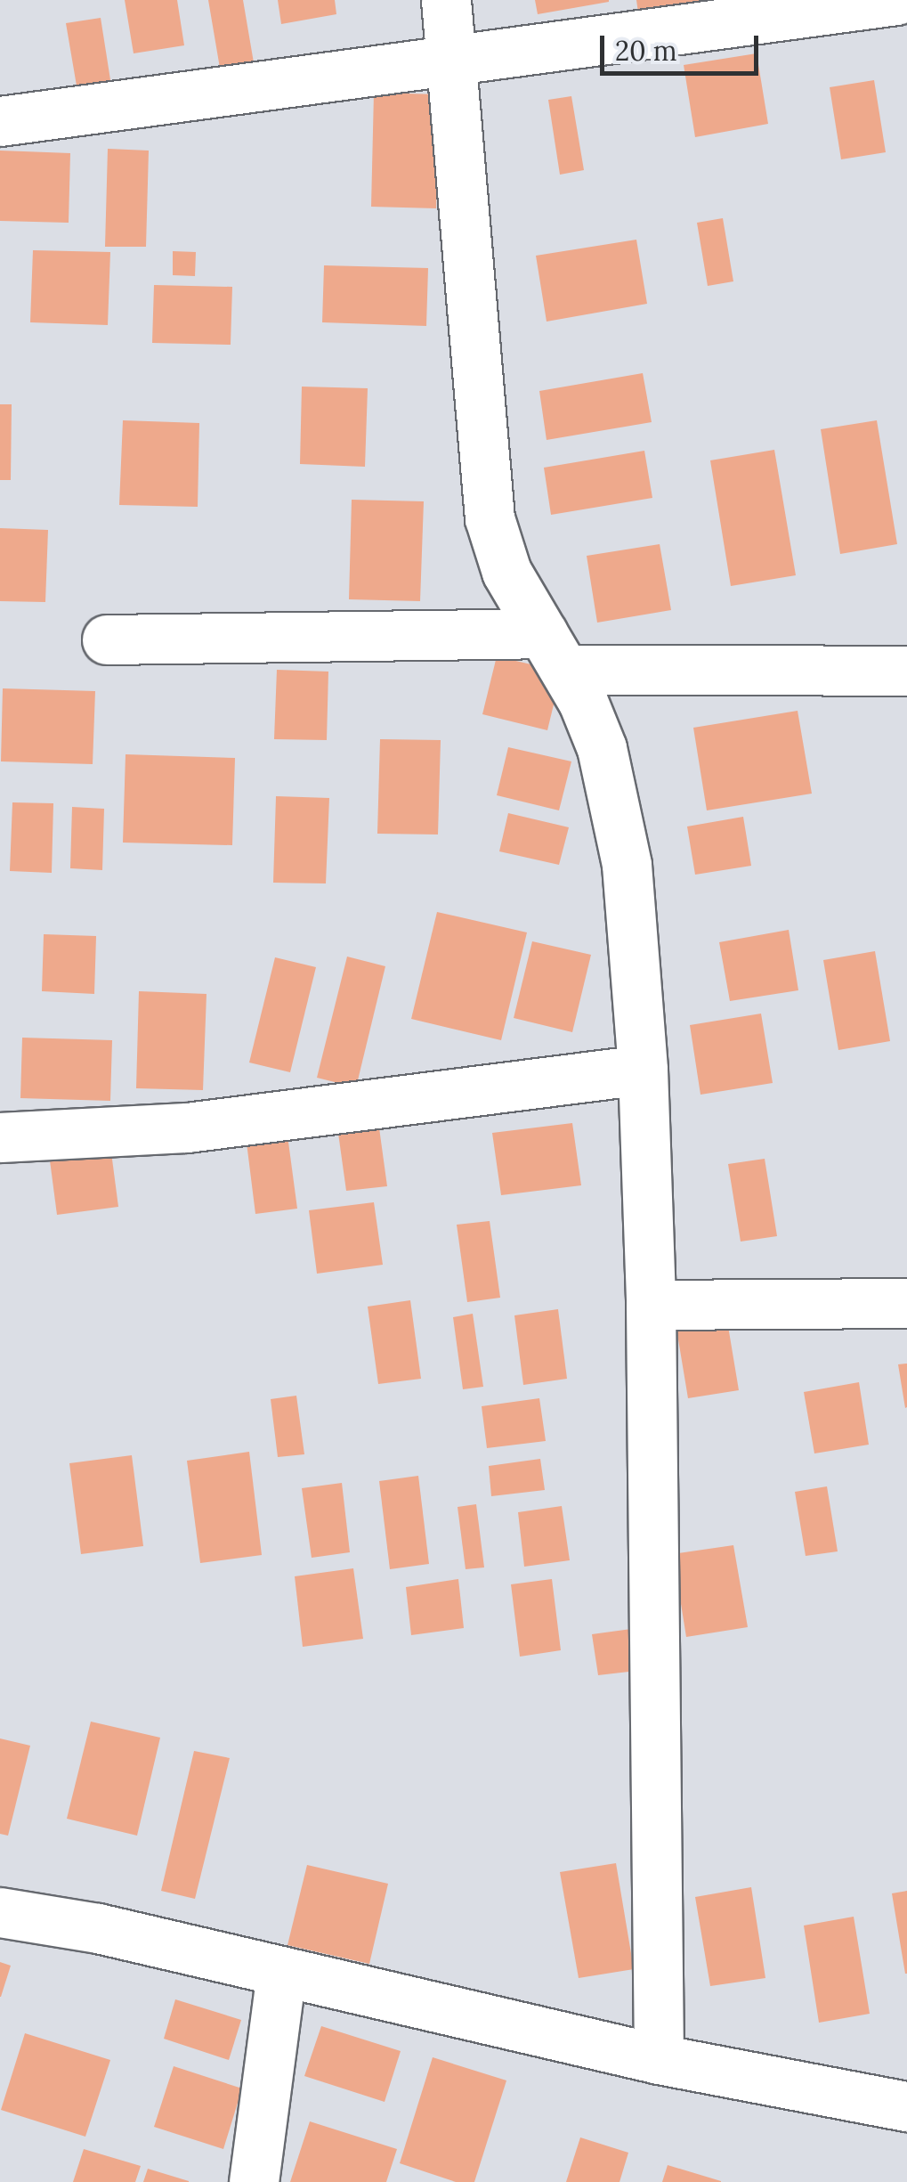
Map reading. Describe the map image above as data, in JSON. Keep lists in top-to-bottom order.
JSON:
{
  "scale_bar": "20 m"
}
